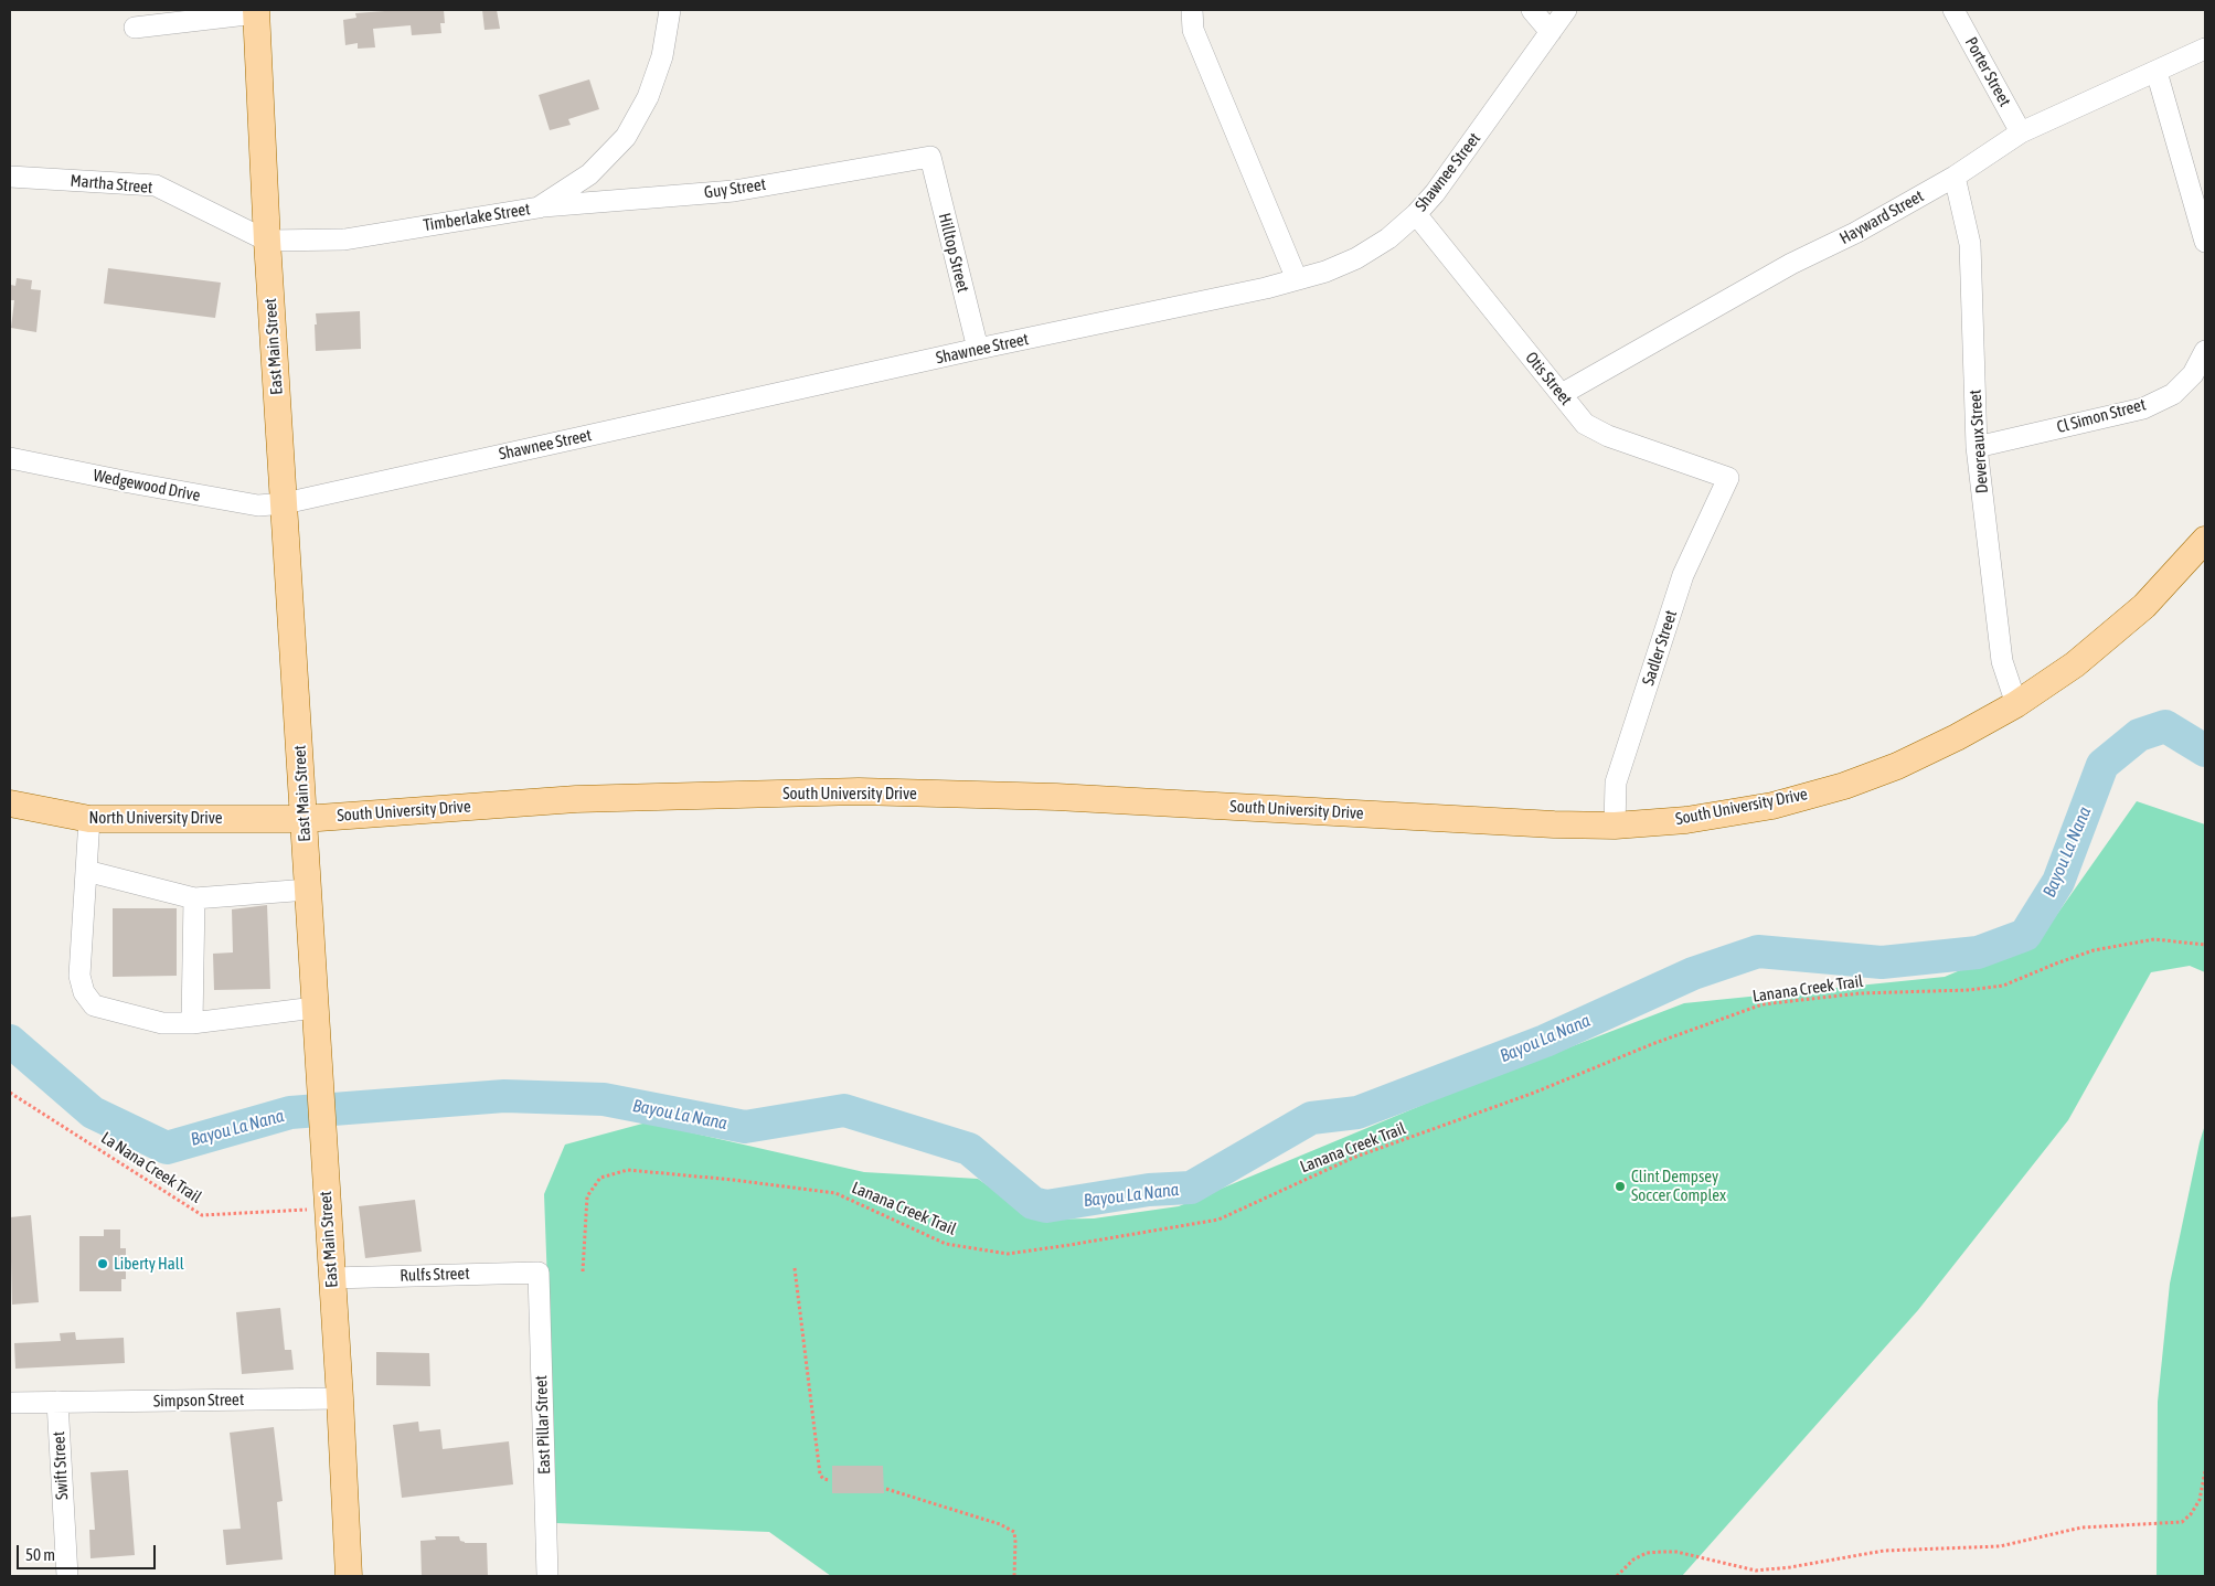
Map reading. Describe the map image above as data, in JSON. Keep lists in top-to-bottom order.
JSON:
{
  "streets": {
    "main road": ["East Main Street", "South University Drive", "North University Drive"],
    "street": [
      "Porter Street",
      "Shawnee Street",
      "Martha Street",
      "Guy Street",
      "Timberlake Street",
      "Hayward Street",
      "Hilltop Street",
      "Otis Street",
      "Cl Simon Street",
      "Devereaux Street",
      "Wedgewood Drive",
      "Sadler Street",
      "Rulfs Street",
      "Simpson Street",
      "East Pillar Street",
      "Swift Street"
    ],
    "path": ["Lanana Creek Trail", "La Nana Creek Trail"]
  },
  "crossings": [
    ["Porter Street", "Hayward Street"],
    ["Shawnee Street", "Hilltop Street"],
    ["Shawnee Street", "East Main Street"],
    ["Shawnee Street", "Otis Street"],
    ["Shawnee Street", "Wedgewood Drive"],
    ["Martha Street", "Timberlake Street"],
    ["Martha Street", "East Main Street"],
    ["Guy Street", "Timberlake Street"],
    ["Guy Street", "Hilltop Street"],
    ["Timberlake Street", "East Main Street"],
    ["Hayward Street", "Otis Street"],
    ["Hayward Street", "Devereaux Street"],
    ["East Main Street", "Wedgewood Drive"],
    ["East Main Street", "South University Drive"],
    ["East Main Street", "North University Drive"],
    ["East Main Street", "La Nana Creek Trail"],
    ["East Main Street", "Rulfs Street"],
    ["East Main Street", "Simpson Street"],
    ["Otis Street", "Sadler Street"],
    ["Cl Simon Street", "Devereaux Street"],
    ["Devereaux Street", "South University Drive"],
    ["Sadler Street", "South University Drive"],
    ["South University Drive", "North University Drive"],
    ["Rulfs Street", "East Pillar Street"],
    ["Simpson Street", "Swift Street"]
  ],
  "water": ["Bayou La Nana"],
  "places": ["Clint Dempsey Soccer Complex", "Liberty Hall"],
  "scale_bar": "50 m"
}
